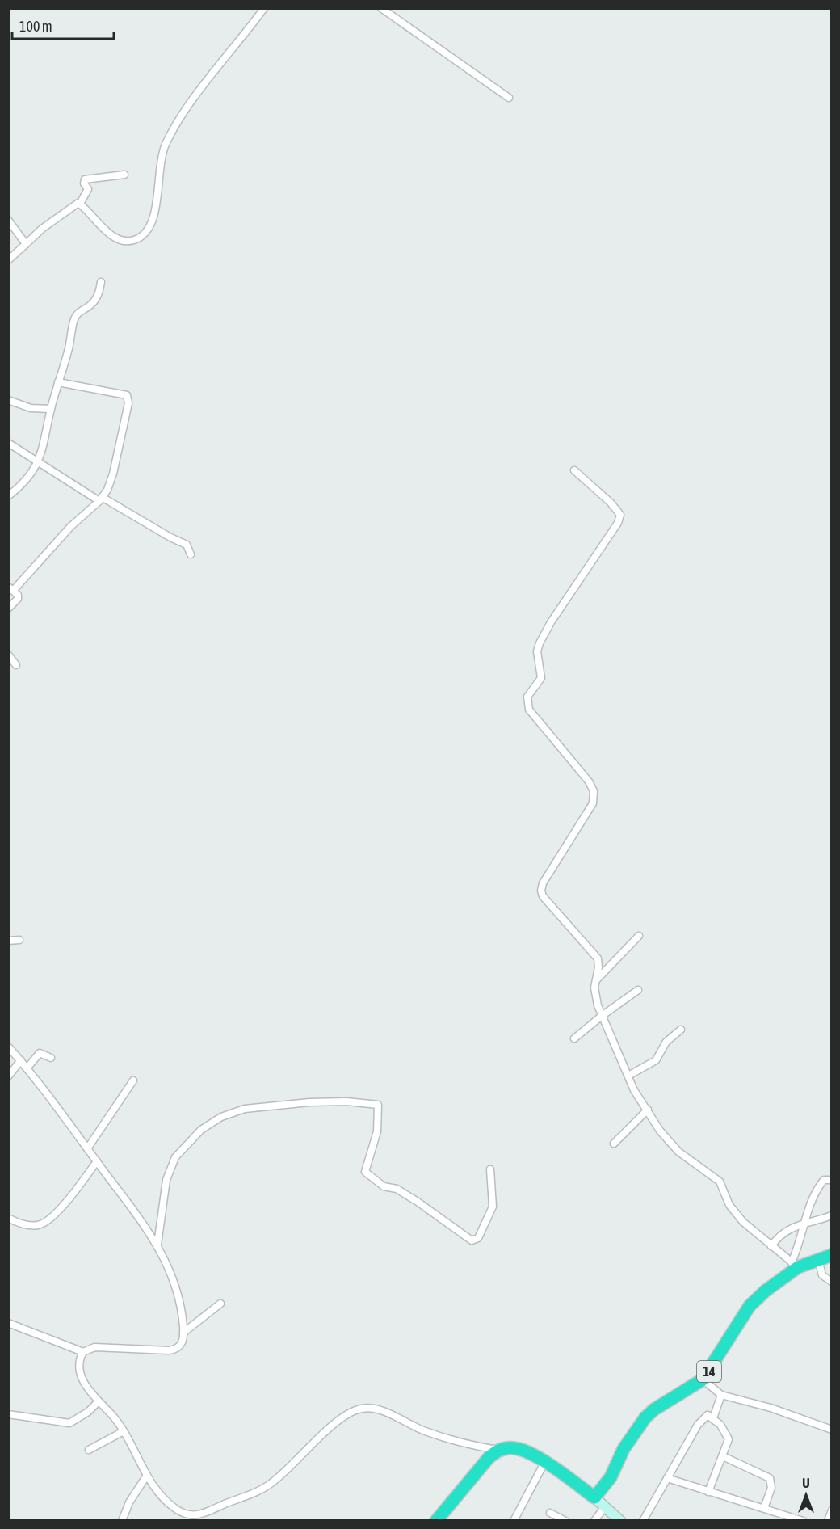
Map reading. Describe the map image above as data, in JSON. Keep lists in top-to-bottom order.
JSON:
{
  "streets": {
    "highway": ["14"]
  },
  "scale_bar": "100 m",
  "north": "top"
}
